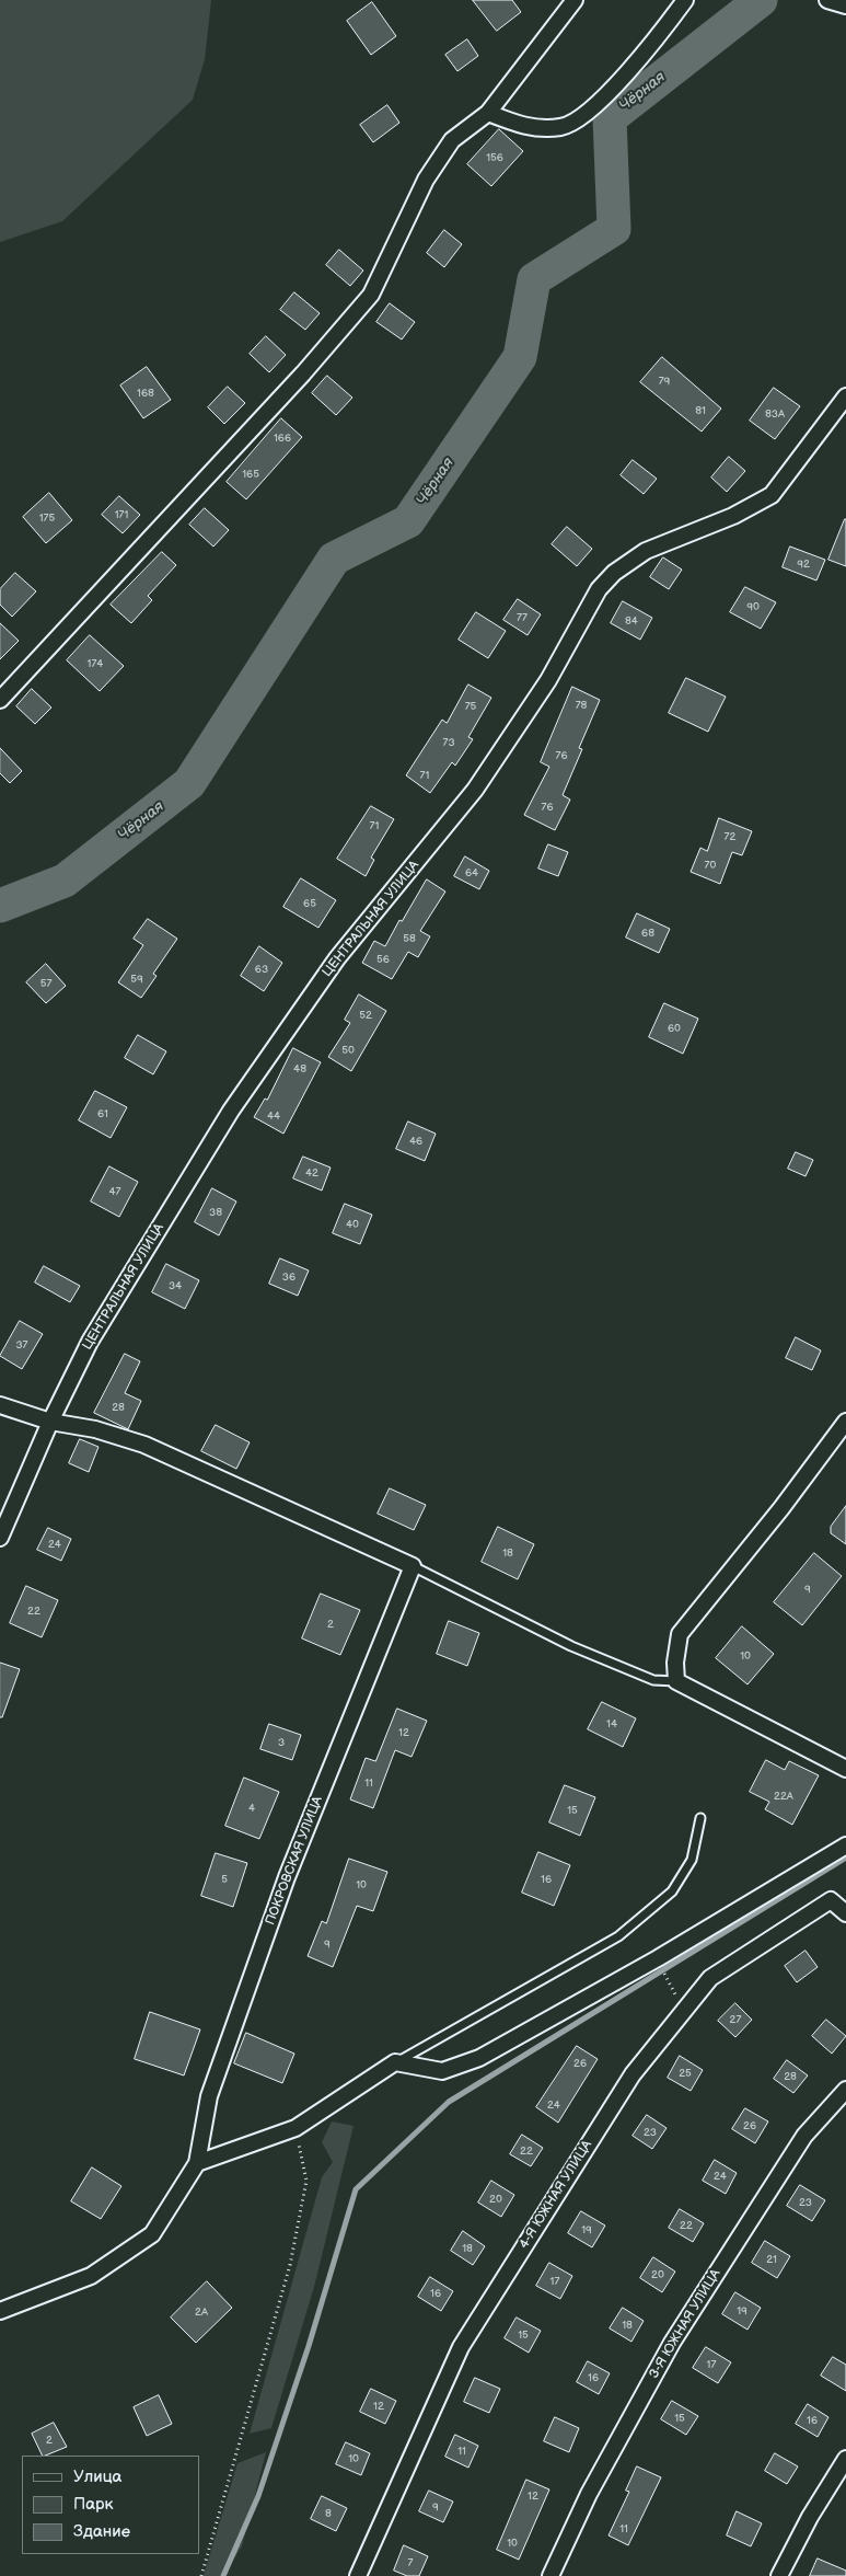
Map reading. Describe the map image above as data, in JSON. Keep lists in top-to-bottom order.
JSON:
{
  "streets": {
    "street": [
      "ЦЕНТРАЛЬНАЯ УЛИЦА",
      "ПОКРОВСКАЯ УЛИЦА",
      "4-Я ЮЖНАЯ УЛИЦА",
      "3-Я ЮЖНАЯ УЛИЦА"
    ]
  },
  "water": ["Чёрная"],
  "house_numbers": [
    "156",
    "79",
    "168",
    "81",
    "83А",
    "166",
    "165",
    "171",
    "175",
    "92",
    "90",
    "77",
    "84",
    "174",
    "78",
    "75",
    "73",
    "76",
    "71",
    "76",
    "71",
    "72",
    "70",
    "64",
    "65",
    "68",
    "58",
    "56",
    "63",
    "59",
    "57",
    "52",
    "60",
    "50",
    "48",
    "61",
    "44",
    "46",
    "42",
    "47",
    "38",
    "40",
    "36",
    "34",
    "37",
    "28",
    "24",
    "18",
    "9",
    "22",
    "2",
    "10",
    "14",
    "12",
    "3",
    "11",
    "22А",
    "4",
    "15",
    "5",
    "16",
    "10",
    "9",
    "27",
    "26",
    "25",
    "28",
    "24",
    "26",
    "23",
    "22",
    "24",
    "20",
    "23",
    "22",
    "19",
    "18",
    "21",
    "20",
    "17",
    "16",
    "19",
    "2А",
    "18",
    "15",
    "17",
    "16",
    "12",
    "15",
    "16",
    "2",
    "11",
    "10",
    "12",
    "9",
    "8",
    "11",
    "10",
    "7"
  ],
  "legend": ["Улица", "Парк", "Здание"]
}
